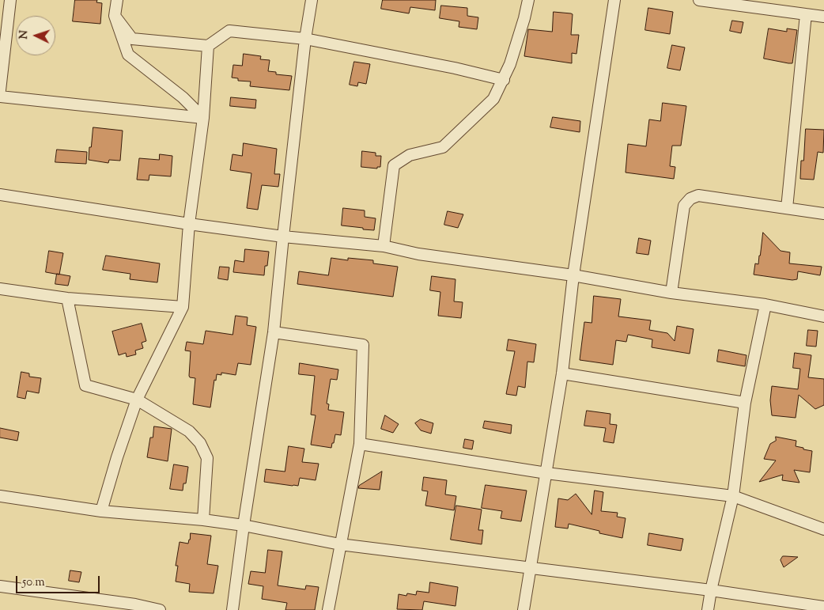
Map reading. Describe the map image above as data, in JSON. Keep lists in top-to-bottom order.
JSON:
{
  "scale_bar": "50 m",
  "north": "left"
}
